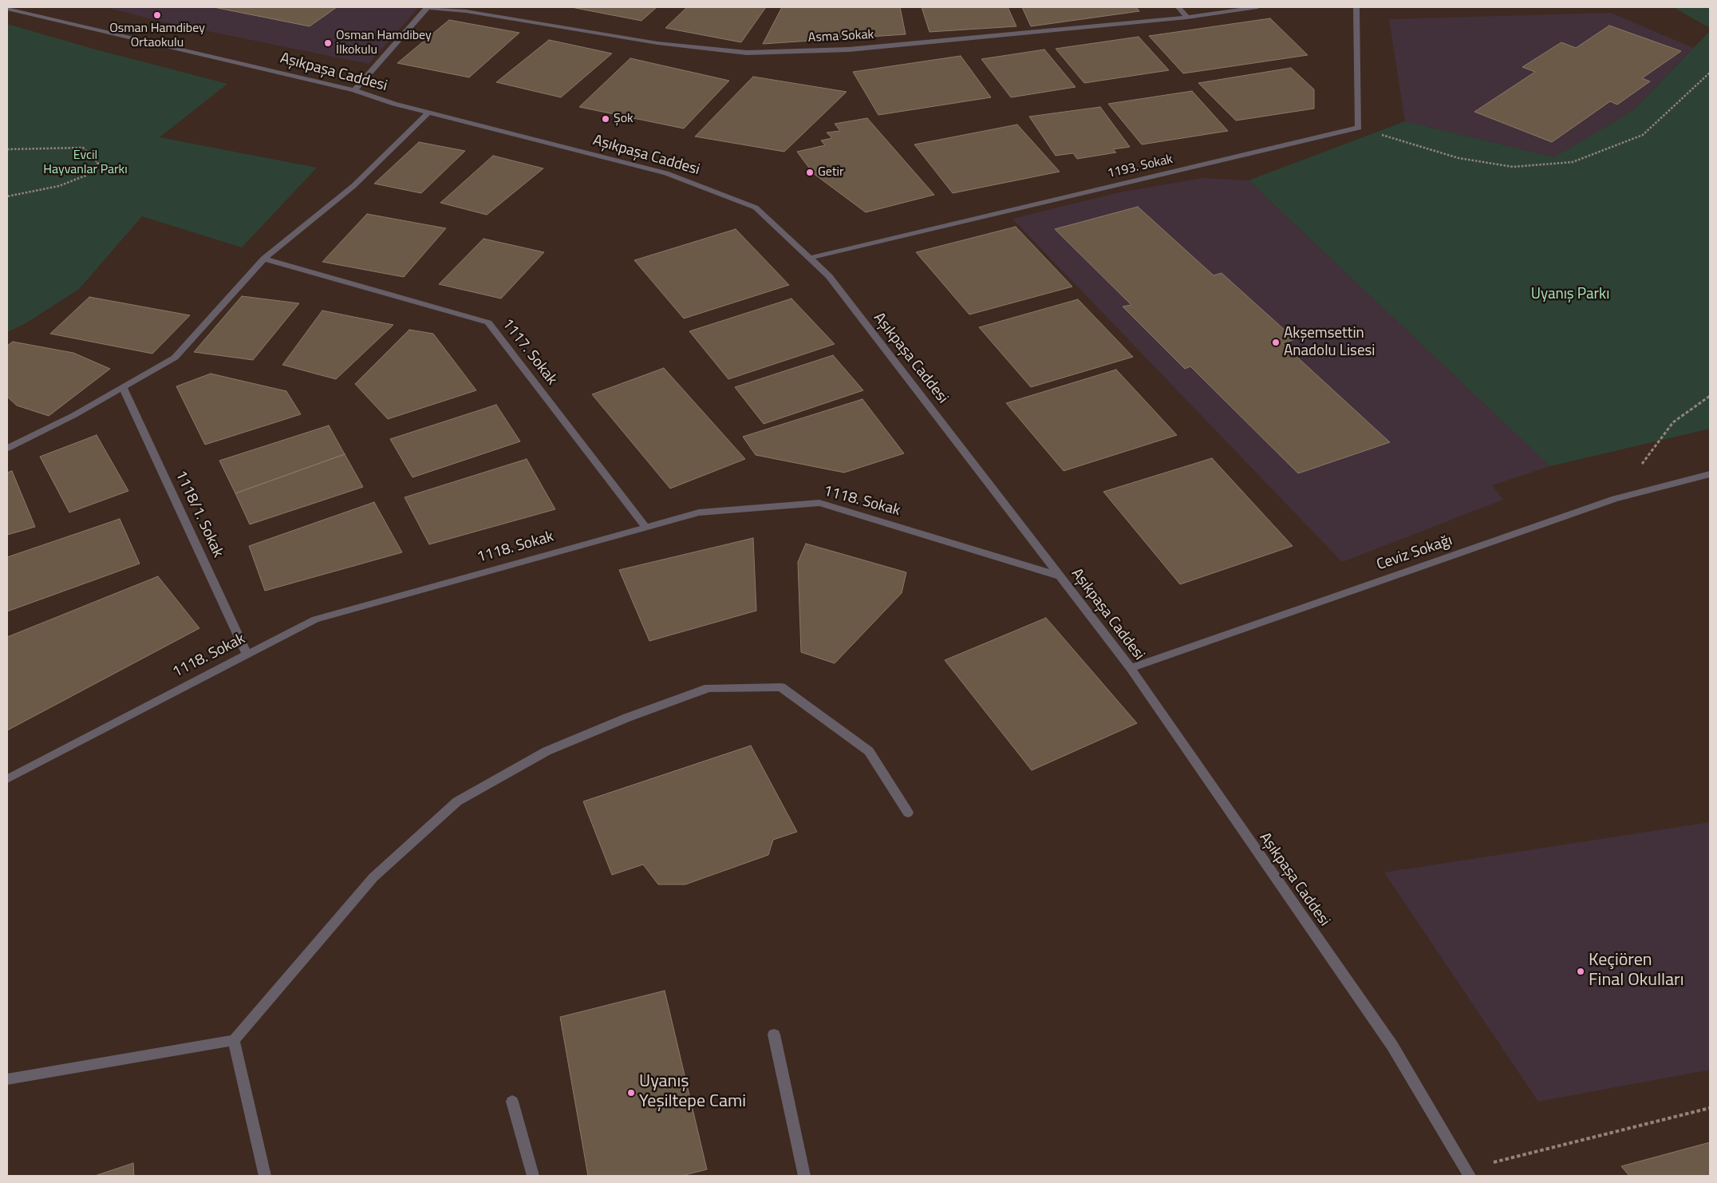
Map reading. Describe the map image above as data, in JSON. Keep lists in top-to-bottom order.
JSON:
{
  "streets": {
    "street": [
      "Asma Sokak",
      "Aşıkpaşa Caddesi",
      "1193. Sokak",
      "1117. Sokak",
      "1118. Sokak",
      "1118/1. Sokak",
      "Ceviz Sokağı"
    ]
  },
  "crossings": [
    ["Aşıkpaşa Caddesi", "1193. Sokak"],
    ["Aşıkpaşa Caddesi", "1118. Sokak"],
    ["Aşıkpaşa Caddesi", "Ceviz Sokağı"],
    ["1117. Sokak", "1118. Sokak"],
    ["1118. Sokak", "1118/1. Sokak"]
  ],
  "parks": ["Evcil Hayvanlar Parkı", "Uyanış Parkı"],
  "places": [
    "Osman Hamdibey Ortaokulu",
    "Osman Hamdibey İlkokulu",
    "Şok",
    "Getir",
    "Akşemsettin Anadolu Lisesi",
    "Keçiören Final Okulları",
    "Uyanış Yeşiltepe Cami"
  ]
}
